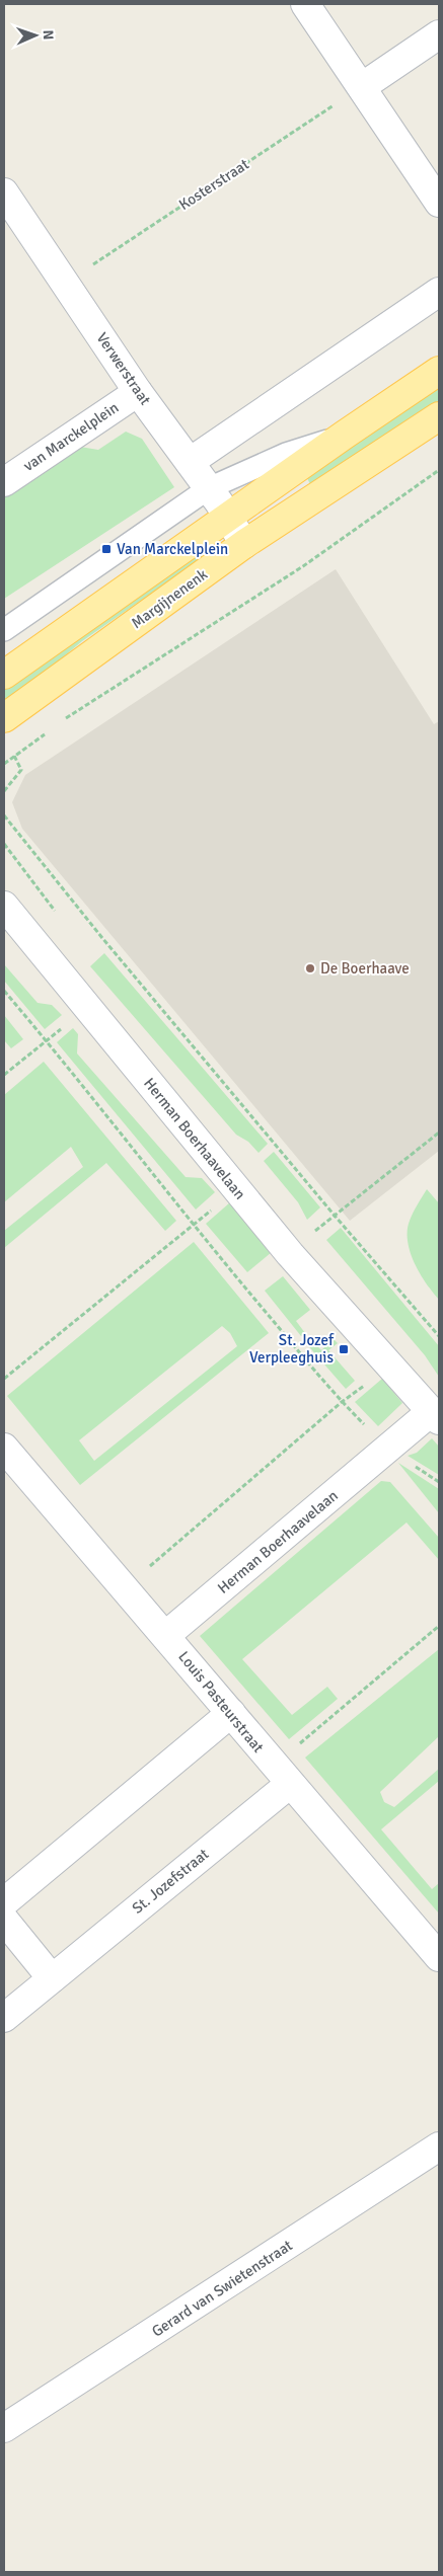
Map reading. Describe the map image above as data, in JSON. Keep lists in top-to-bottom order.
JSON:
{
  "streets": {
    "main road": ["Margijnenenk"],
    "street": [
      "Verwerstraat",
      "van Marckelplein",
      "Herman Boerhaavelaan",
      "Louis Pasteurstraat",
      "St. Jozefstraat",
      "Gerard van Swietenstraat"
    ],
    "path": ["Kosterstraat"]
  },
  "crossings": [
    ["Kosterstraat", "Verwerstraat"],
    ["Verwerstraat", "van Marckelplein"],
    ["Verwerstraat", "Margijnenenk"],
    ["Herman Boerhaavelaan", "Louis Pasteurstraat"],
    ["Louis Pasteurstraat", "St. Jozefstraat"]
  ],
  "places": {
    "transit": ["Van Marckelplein", "St. Jozef Verpleeghuis"],
    "other": ["De Boerhaave"]
  },
  "north": "right"
}
